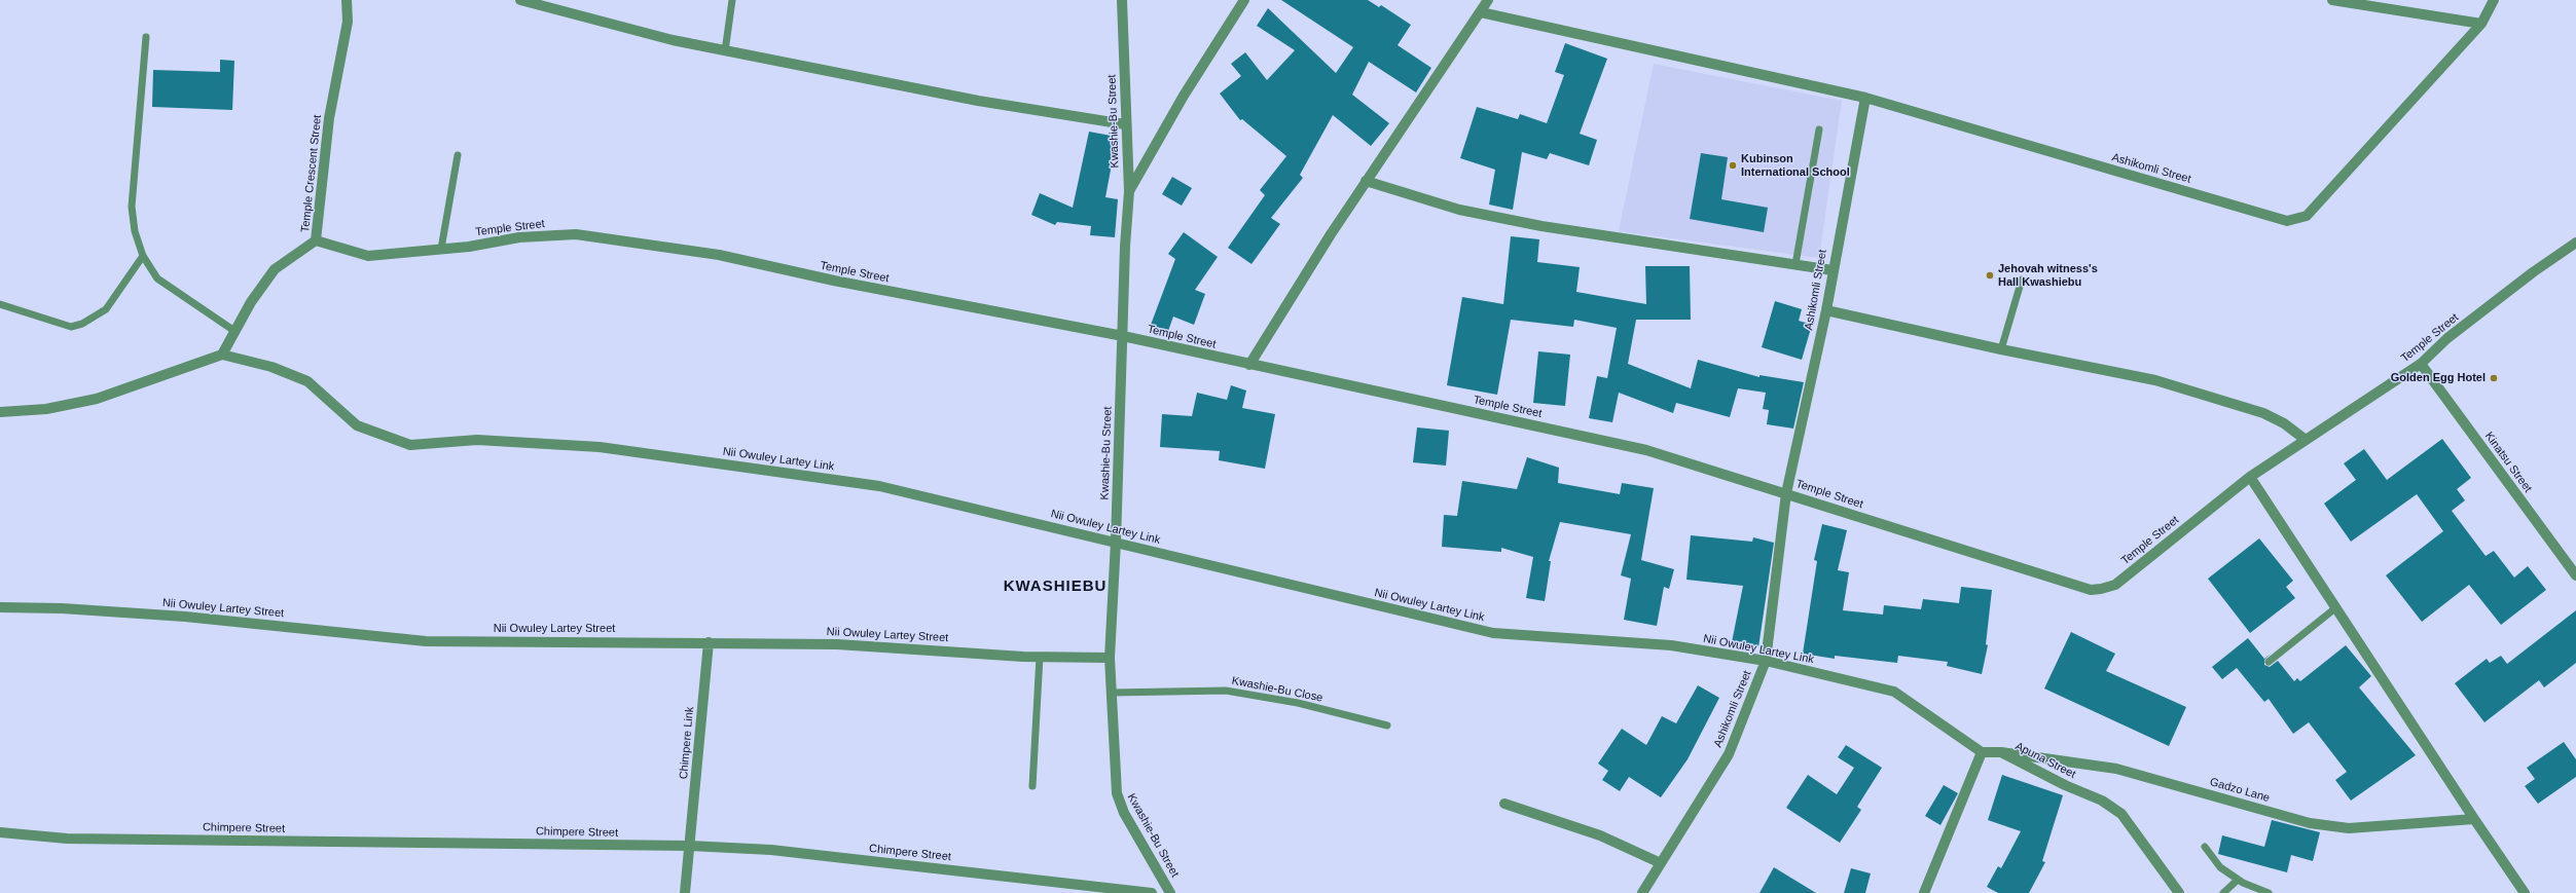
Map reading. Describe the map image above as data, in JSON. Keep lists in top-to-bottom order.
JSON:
{
  "streets": {
    "street": [
      "Kwashie-Bu Street",
      "Ashikomli Street",
      "Temple Crescent Street",
      "Temple Street",
      "Nii Owuley Lartey Link",
      "Kinatsu Street",
      "Nii Owuley Lartey Street",
      "Chimpere Link",
      "Apuna Street",
      "Gadzo Lane",
      "Chimpere Street"
    ],
    "lane": ["Kwashie-Bu Close"]
  },
  "crossings": [
    ["Kwashie-Bu Street", "Temple Street"],
    ["Kwashie-Bu Street", "Nii Owuley Lartey Link"],
    ["Kwashie-Bu Street", "Nii Owuley Lartey Street"],
    ["Kwashie-Bu Street", "Kwashie-Bu Close"],
    ["Ashikomli Street", "Temple Street"],
    ["Ashikomli Street", "Nii Owuley Lartey Link"],
    ["Temple Crescent Street", "Temple Street"],
    ["Temple Crescent Street", "Nii Owuley Lartey Link"],
    ["Temple Street", "Kinatsu Street"],
    ["Nii Owuley Lartey Link", "Apuna Street"],
    ["Nii Owuley Lartey Street", "Chimpere Link"],
    ["Chimpere Link", "Chimpere Street"],
    ["Apuna Street", "Gadzo Lane"]
  ],
  "districts": ["KWASHIEBU"],
  "places": ["Kubinson International School", "Jehovah witness's Hall Kwashiebu", "Golden Egg Hotel"]
}
